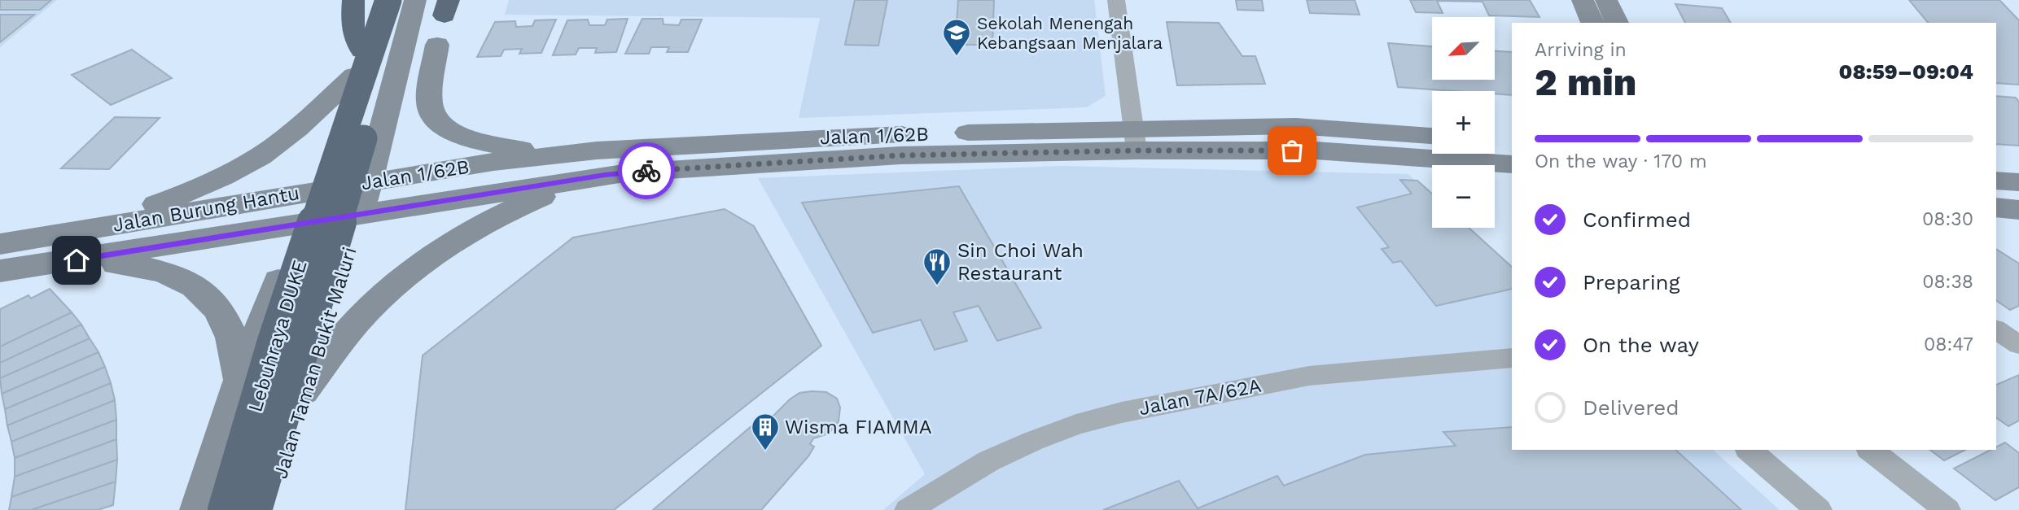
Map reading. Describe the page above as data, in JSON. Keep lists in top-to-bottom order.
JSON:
{
  "streets": {
    "highway": ["Lebuhraya DUKE"],
    "main road": ["Jalan 1/62B", "Jalan Burung Hantu", "Jalan Taman Bukit Maluri"],
    "street": ["Jalan 7A/62A"]
  },
  "crossings": [
    ["Jalan 1/62B", "Jalan Burung Hantu"],
    ["Jalan 1/62B", "Jalan Taman Bukit Maluri"]
  ],
  "places": {
    "school or university": ["Sekolah Menengah Kebangsaan Menjalara"],
    "restaurant": ["Sin Choi Wah Restaurant"],
    "building": ["Wisma FIAMMA"]
  },
  "north": "bottom left",
  "page": {
    "map_buttons": ["+", "−"],
    "heading": ["2 min", "Arriving in", "08:59–09:04"],
    "bar": "On the way · 170 m",
    "list": [
      ["Confirmed", "08:30"],
      ["Preparing", "08:38"],
      ["On the way", "08:47"],
      "Delivered"
    ]
  }
}
